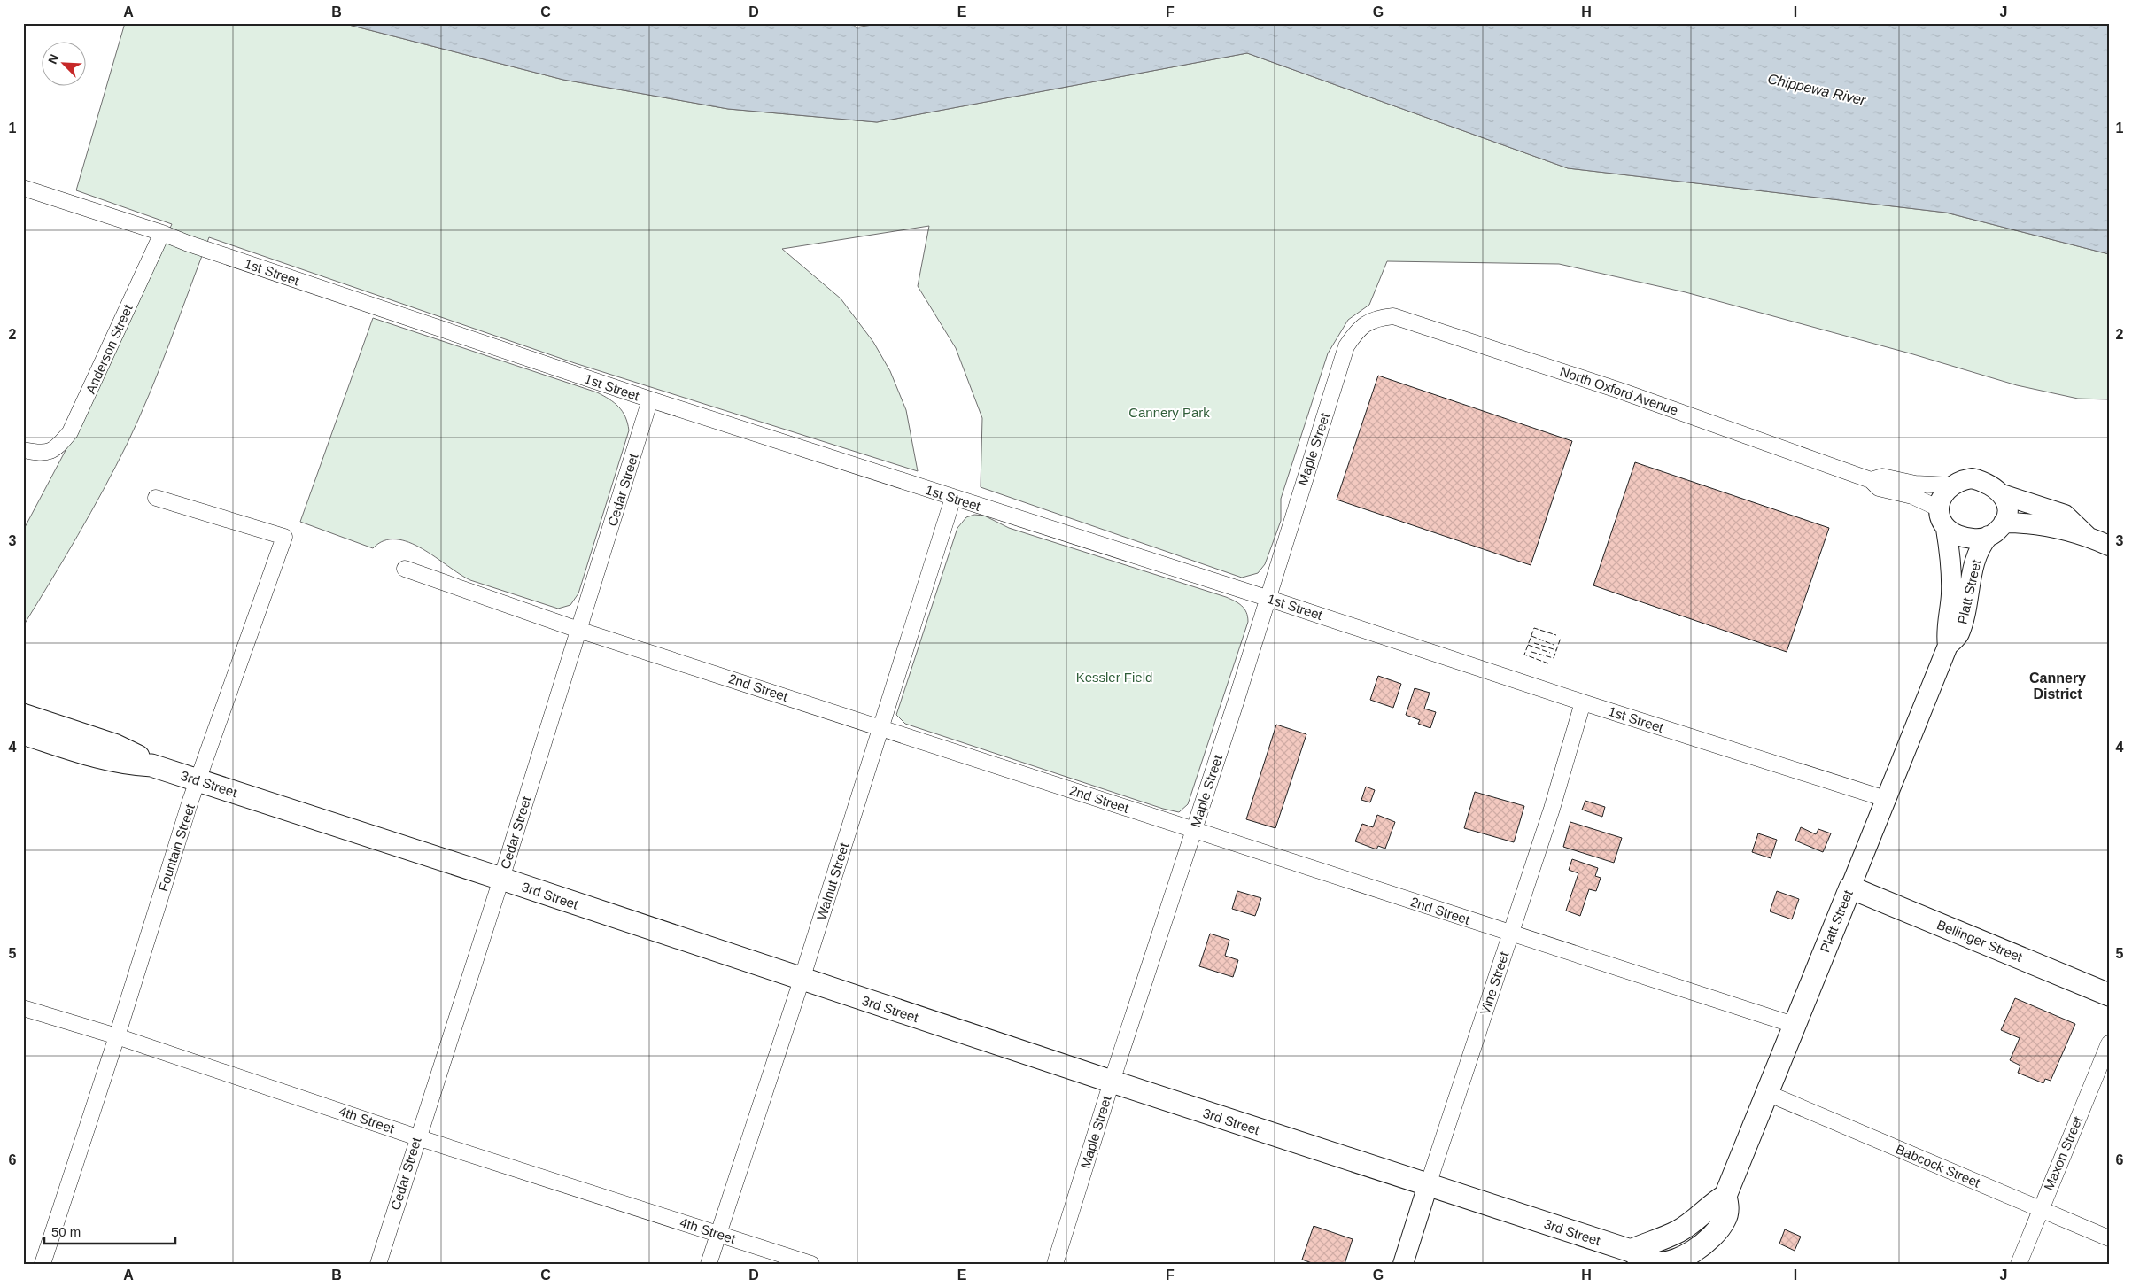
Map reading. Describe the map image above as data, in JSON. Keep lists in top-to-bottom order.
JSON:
{
  "streets": {
    "main road": ["Platt Street", "3rd Street", "Bellinger Street"],
    "street": [
      "1st Street",
      "Anderson Street",
      "North Oxford Avenue",
      "Maple Street",
      "Cedar Street",
      "2nd Street",
      "Fountain Street",
      "Walnut Street",
      "Vine Street",
      "4th Street",
      "Maxon Street",
      "Babcock Street"
    ]
  },
  "crossings": [
    ["1st Street", "Anderson Street"],
    ["1st Street", "Maple Street"],
    ["1st Street", "Cedar Street"],
    ["1st Street", "Platt Street"],
    ["1st Street", "Walnut Street"],
    ["1st Street", "Vine Street"],
    ["North Oxford Avenue", "Maple Street"],
    ["North Oxford Avenue", "Platt Street"],
    ["Maple Street", "2nd Street"],
    ["Maple Street", "3rd Street"],
    ["Cedar Street", "2nd Street"],
    ["Cedar Street", "3rd Street"],
    ["Cedar Street", "4th Street"],
    ["Platt Street", "2nd Street"],
    ["Platt Street", "3rd Street"],
    ["Platt Street", "Bellinger Street"],
    ["Platt Street", "Babcock Street"],
    ["2nd Street", "Walnut Street"],
    ["2nd Street", "Vine Street"],
    ["3rd Street", "Fountain Street"],
    ["3rd Street", "Walnut Street"],
    ["3rd Street", "Vine Street"],
    ["Fountain Street", "4th Street"],
    ["Walnut Street", "4th Street"],
    ["Maxon Street", "Babcock Street"]
  ],
  "districts": ["Cannery District"],
  "water": ["Chippewa River"],
  "parks": ["Cannery Park", "Kessler Field"],
  "scale_bar": "50 m",
  "north": "top left",
  "grid": {
    "columns": [
      "A",
      "B",
      "C",
      "D",
      "E",
      "F",
      "G",
      "H",
      "I",
      "J"
    ],
    "rows": [
      "1",
      "2",
      "3",
      "4",
      "5",
      "6"
    ]
  }
}
